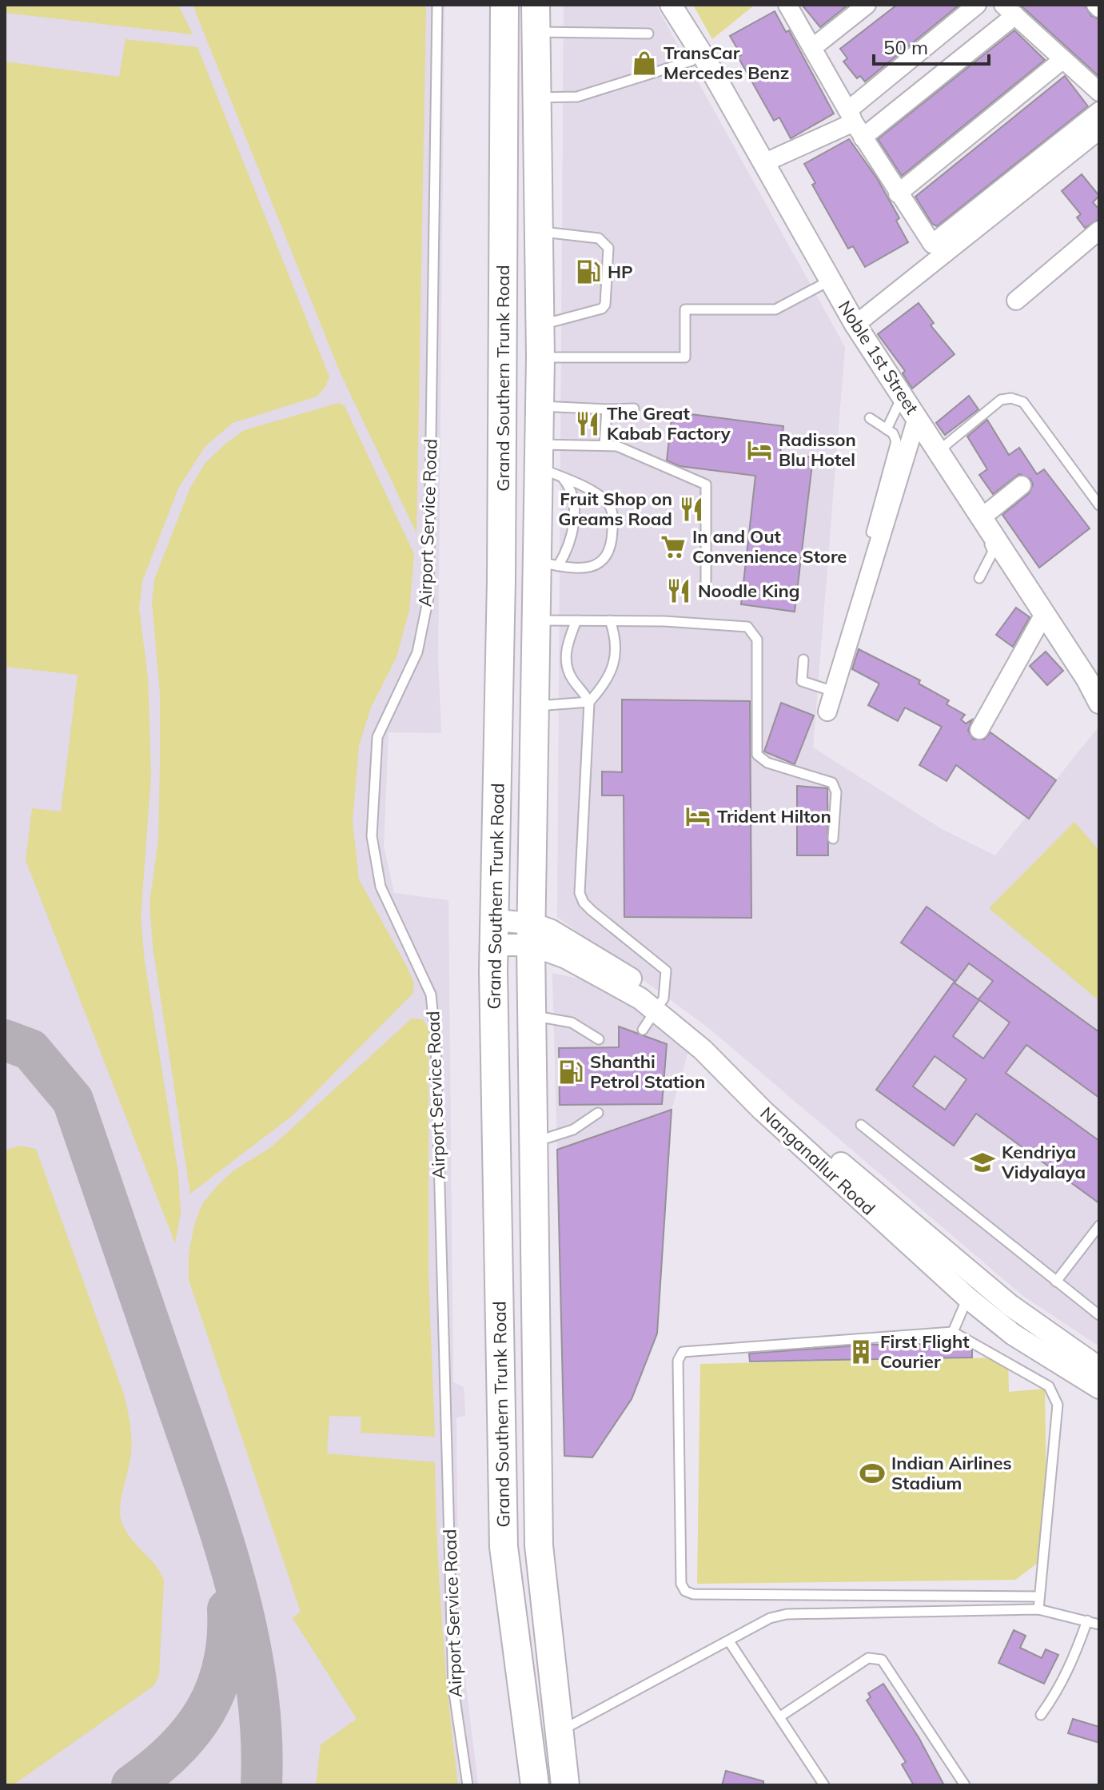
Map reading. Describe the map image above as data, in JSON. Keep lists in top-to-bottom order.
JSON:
{
  "streets": {
    "main road": ["Grand Southern Trunk Road"],
    "street": ["Noble 1st Street", "Nanganallur Road"],
    "lane": ["Airport Service Road"]
  },
  "crossings": [
    ["Grand Southern Trunk Road", "Nanganallur Road"]
  ],
  "places": {
    "shop": ["TransCar Mercedes Benz"],
    "fuel station": ["HP", "Shanthi Petrol Station"],
    "restaurant": ["The Great Kabab Factory", "Fruit Shop on Greams Road", "Noodle King"],
    "hotel": ["Radisson Blu Hotel", "Trident Hilton"],
    "supermarket": ["In and Out Convenience Store"],
    "school or university": ["Kendriya Vidyalaya"],
    "building": ["First Flight Courier"],
    "sports": ["Indian Airlines Stadium"]
  },
  "scale_bar": "50 m"
}
